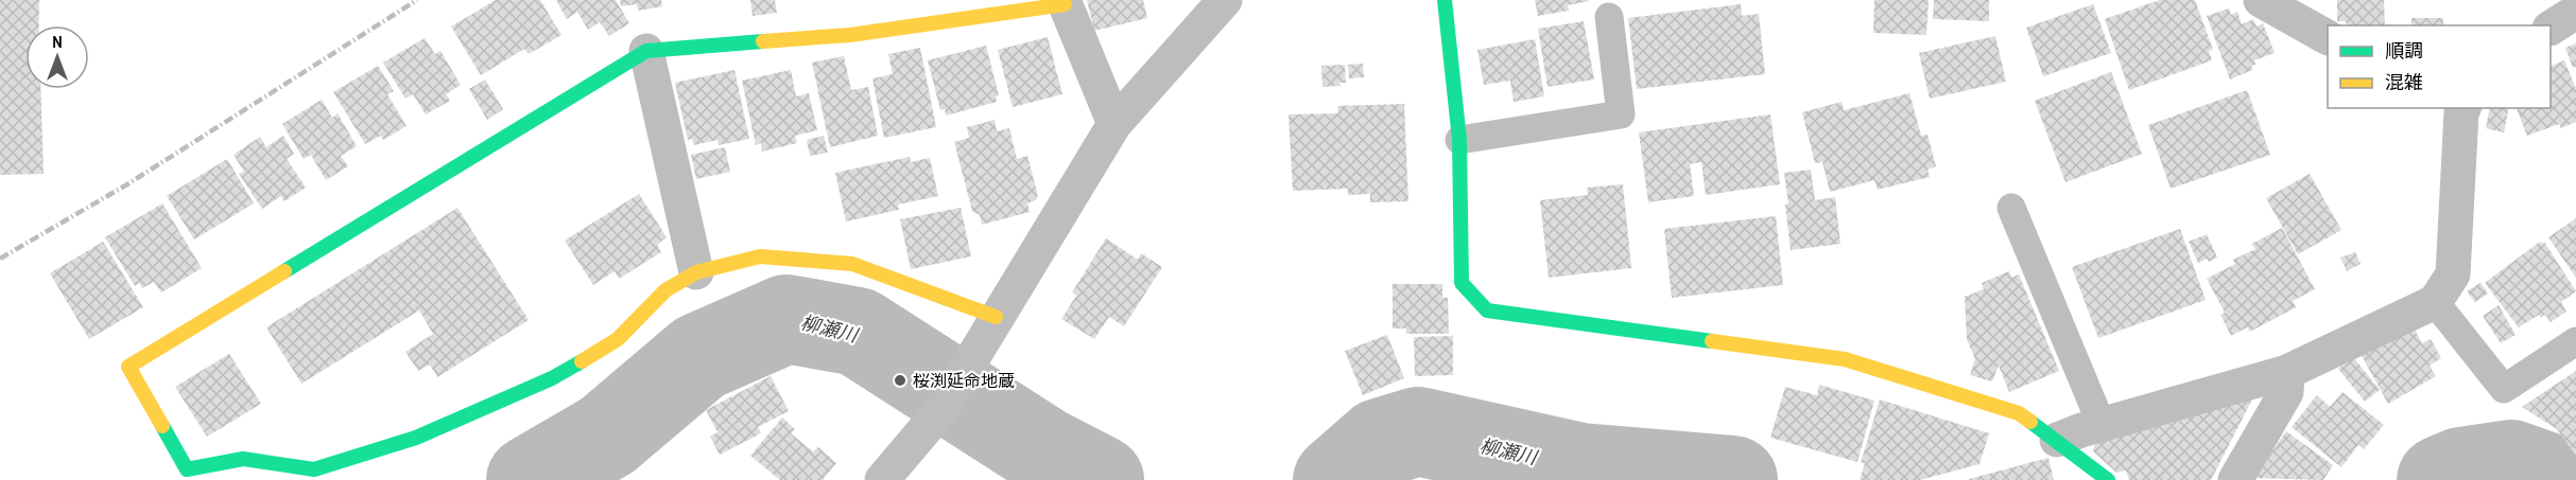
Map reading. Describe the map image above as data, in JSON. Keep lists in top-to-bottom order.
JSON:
{
  "water": ["柳瀬川"],
  "places": ["桜渕延命地蔵"],
  "legend": ["順調", "混雑"],
  "north": "top"
}
